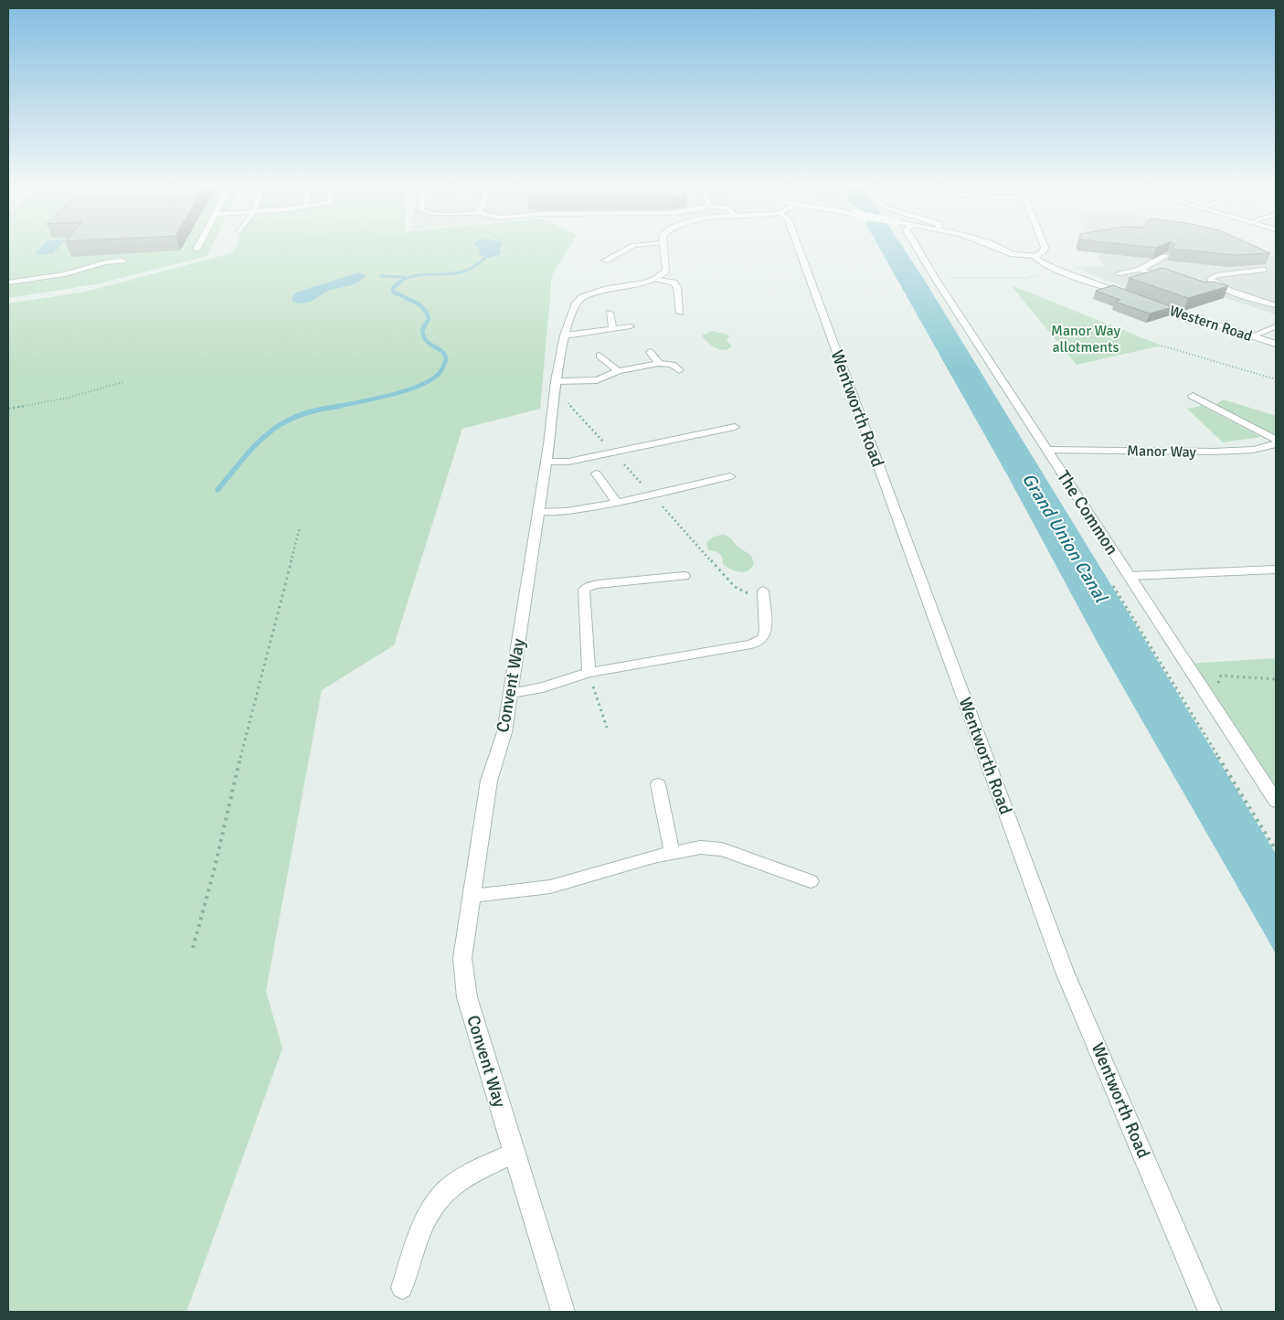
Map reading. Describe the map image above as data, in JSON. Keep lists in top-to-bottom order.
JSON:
{
  "streets": {
    "street": [
      "Western Road",
      "Wentworth Road",
      "Manor Way",
      "The Common",
      "Convent Way"
    ]
  },
  "crossings": [
    ["Manor Way", "The Common"]
  ],
  "water": ["Grand Union Canal"],
  "parks": ["Manor Way allotments"]
}
